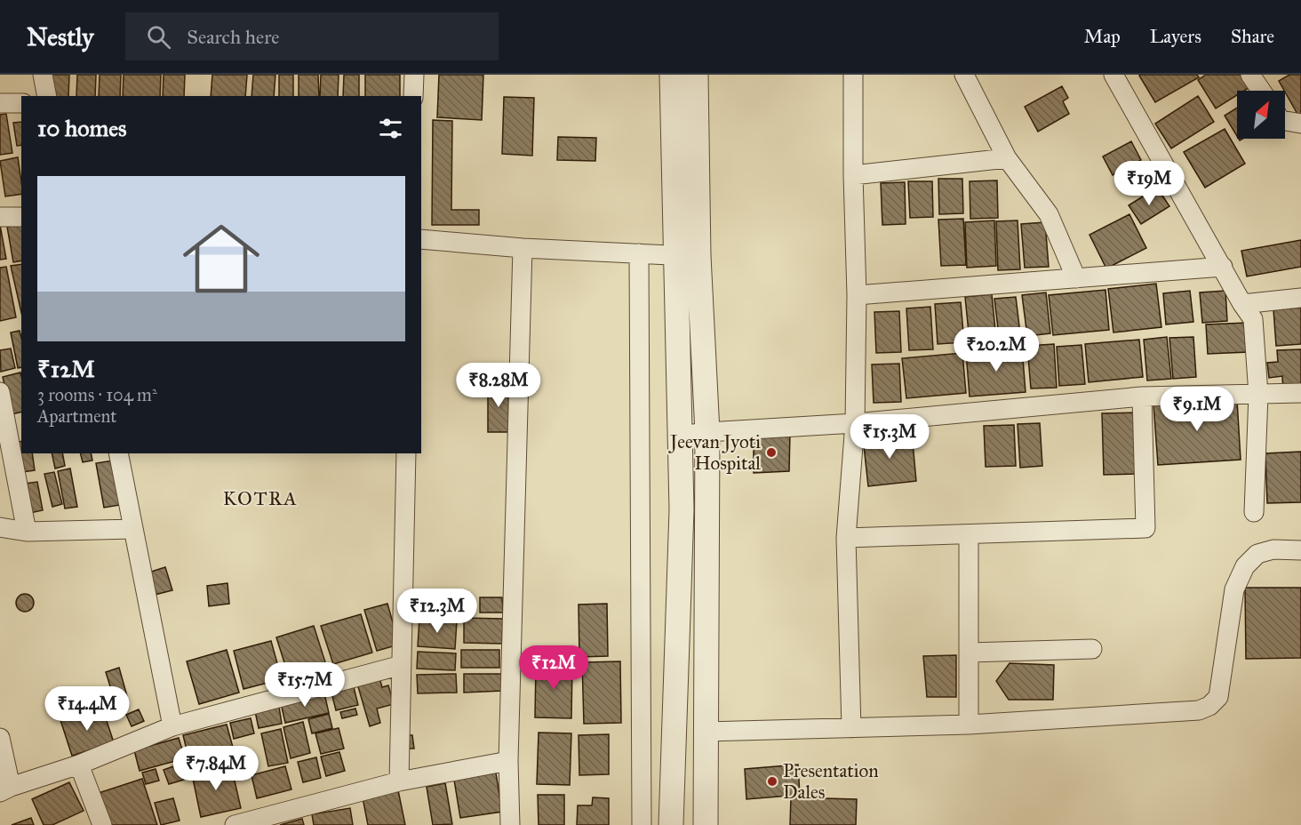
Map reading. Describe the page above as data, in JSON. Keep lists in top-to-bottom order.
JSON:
{
  "districts": ["KOTRA"],
  "places": ["Jeevan Jyoti Hospital", "Presentation Dales"],
  "north": "top right",
  "page": {
    "header": "Nestly",
    "search": "Search here",
    "nav": ["Map", "Layers", "Share"],
    "heading": "10 homes",
    "list": [
      {
        "name": "₹12M",
        "note": "3 rooms · 104 m² · Apartment"
      }
    ],
    "price": [
      "₹19M",
      "₹20.2M",
      "₹8.28M",
      "₹9.1M",
      "₹15.3M",
      "₹12.3M",
      "₹12M",
      "₹15.7M",
      "₹14.4M",
      "₹7.84M"
    ]
  }
}
